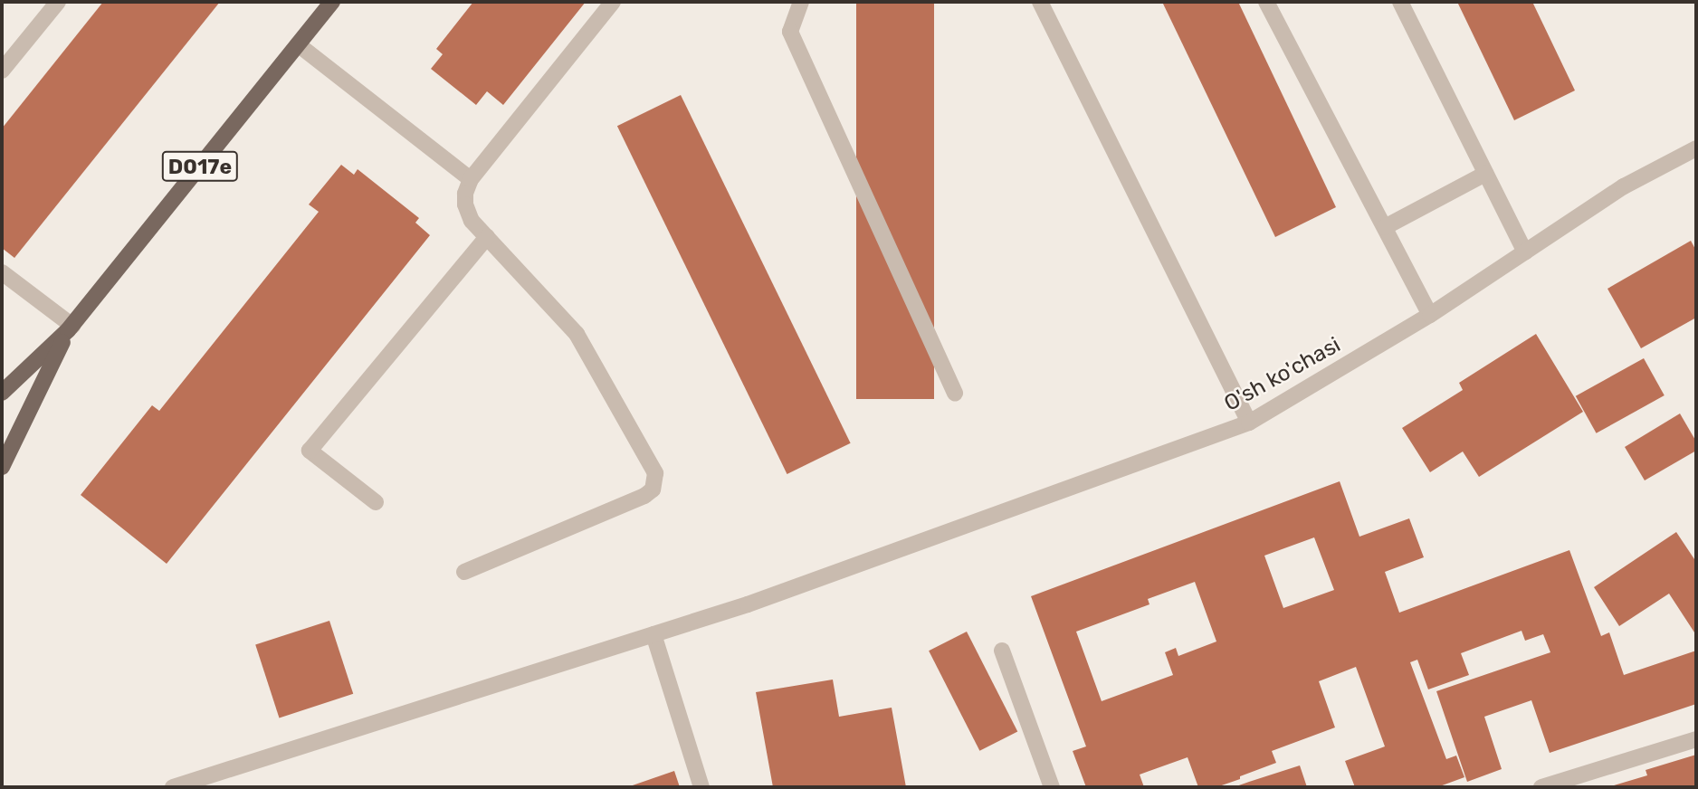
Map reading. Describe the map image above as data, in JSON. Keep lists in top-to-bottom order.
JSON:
{
  "streets": {
    "main road": ["D017e"],
    "street": ["O'sh ko'chasi"]
  }
}
